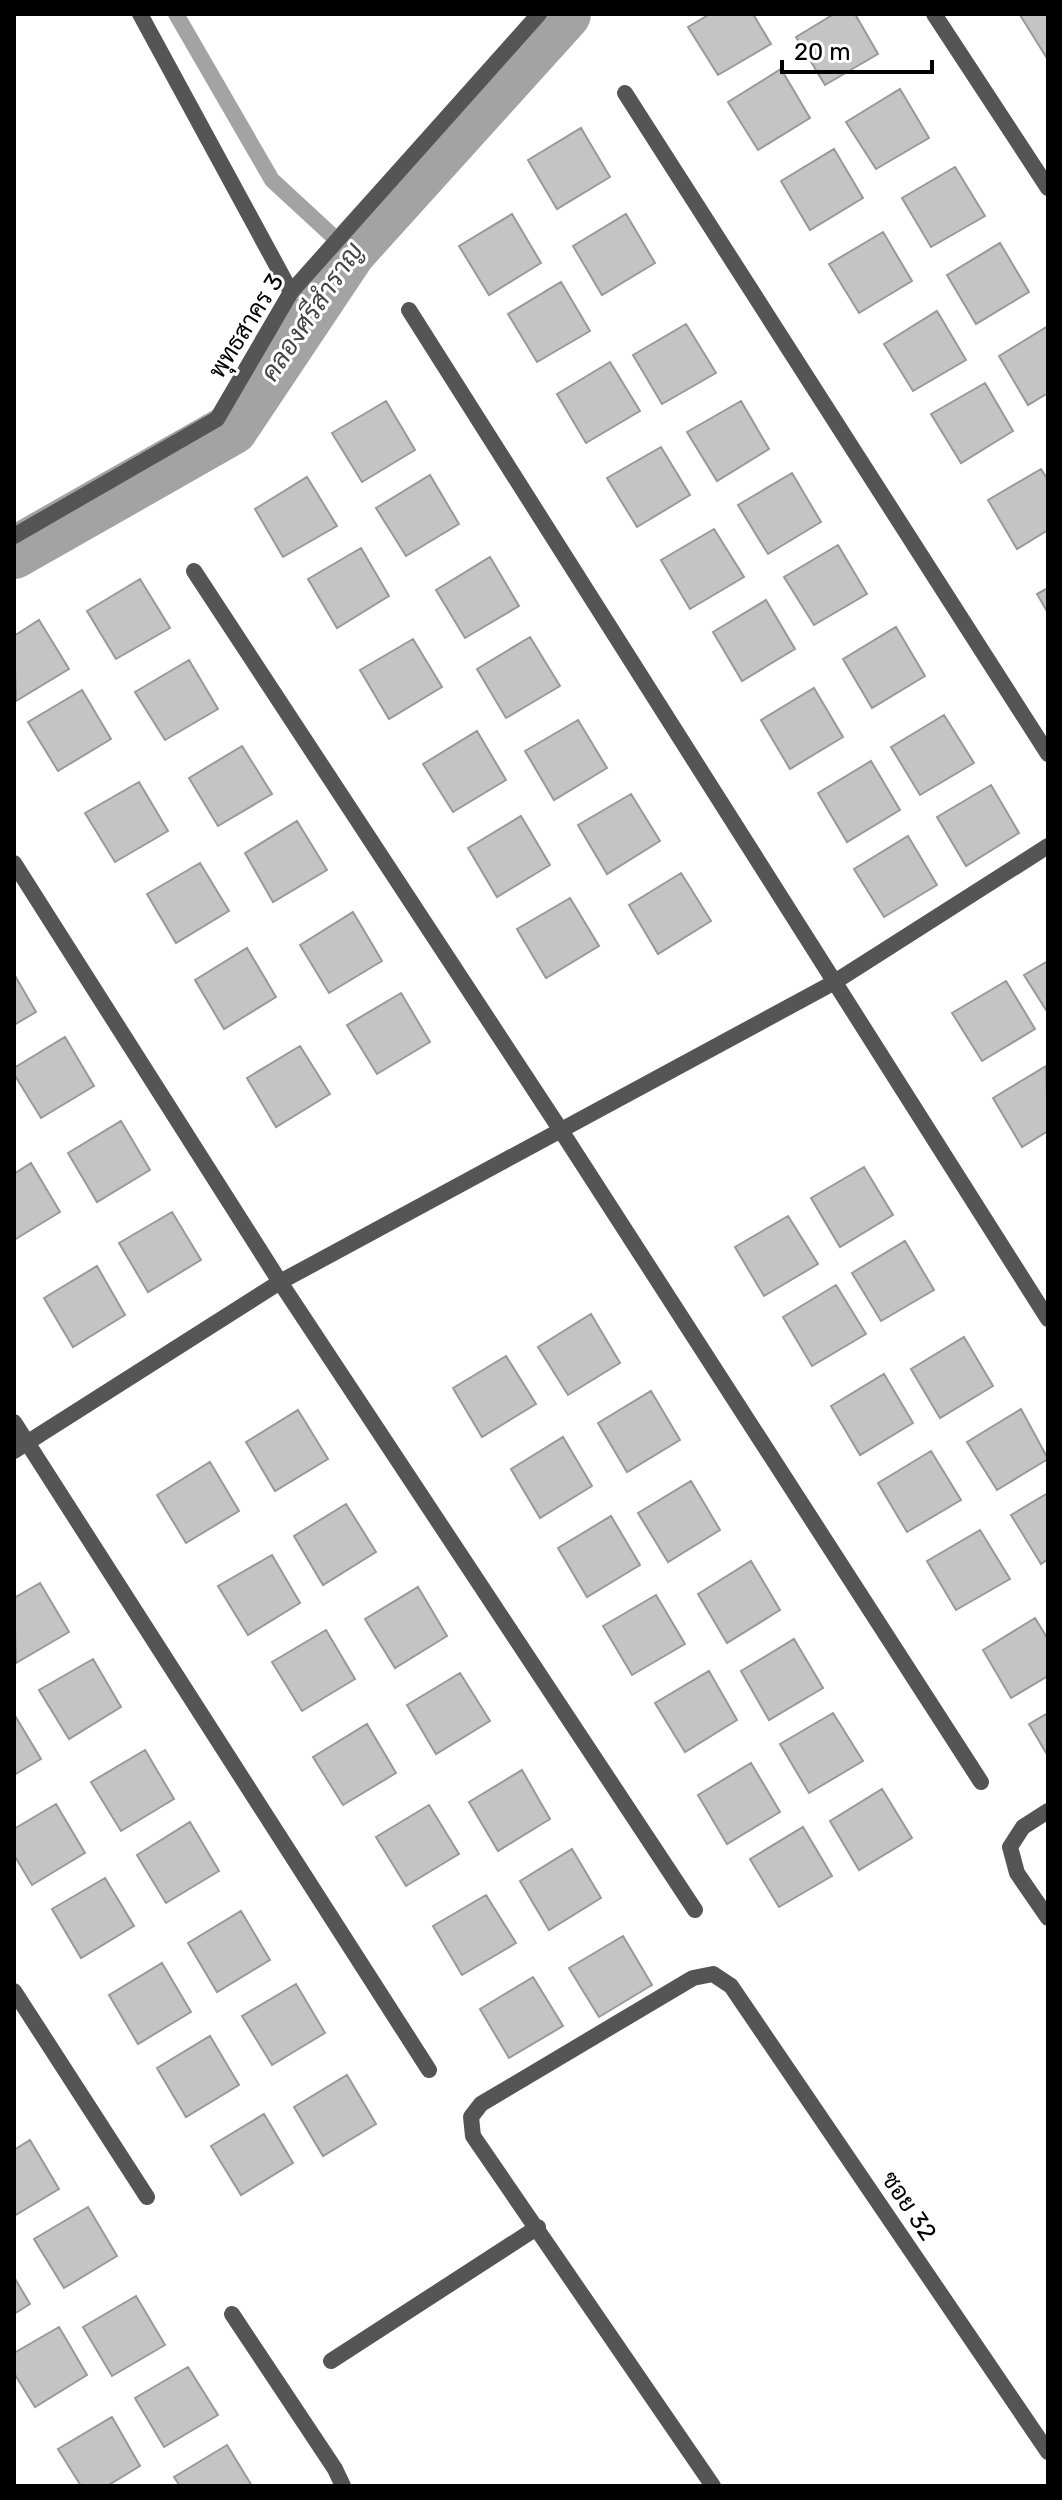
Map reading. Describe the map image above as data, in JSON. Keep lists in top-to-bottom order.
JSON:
{
  "streets": {
    "street": ["พุทธสาคร 3", "ซอย 32"]
  },
  "water": ["คลองศรีสำราญ"],
  "scale_bar": "20 m"
}
